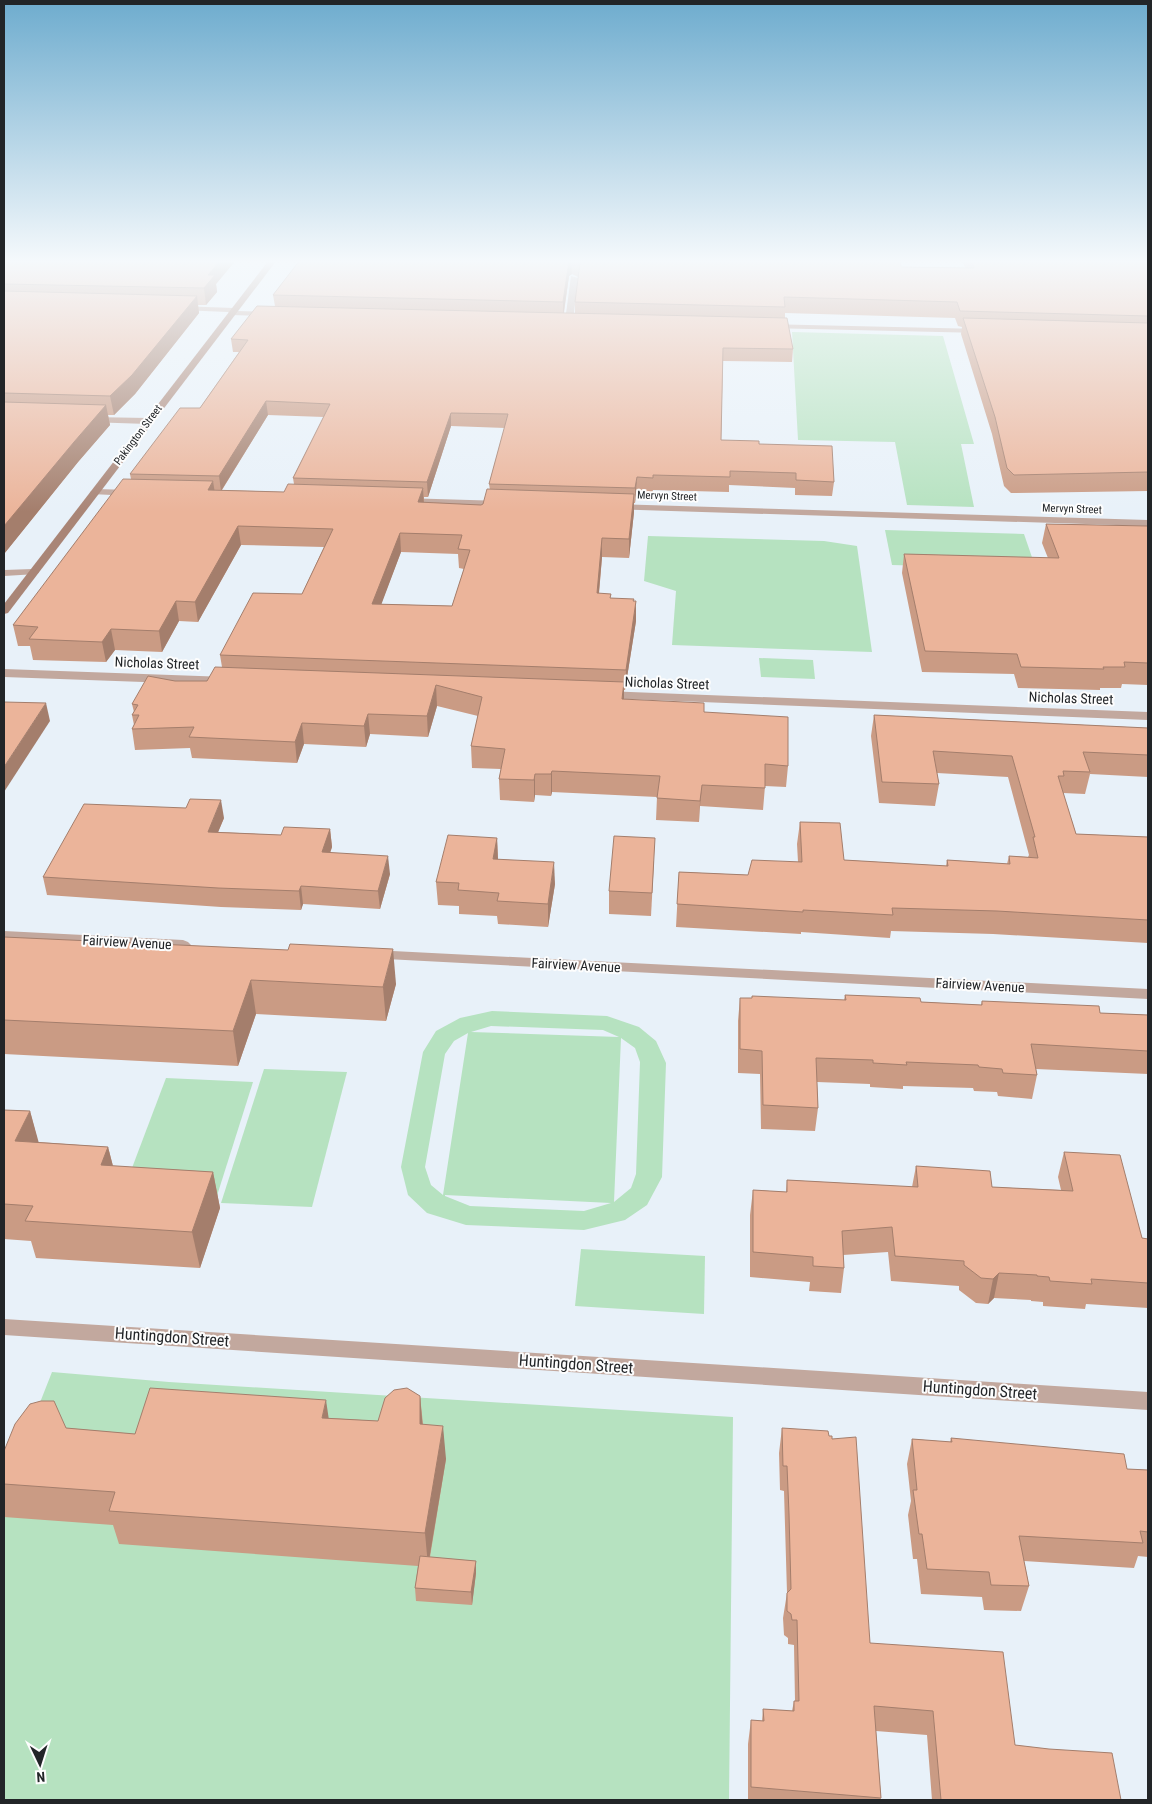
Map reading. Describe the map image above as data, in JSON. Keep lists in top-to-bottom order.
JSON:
{
  "streets": {
    "street": [
      "Pakington Street",
      "Mervyn Street",
      "Nicholas Street",
      "Fairview Avenue",
      "Huntingdon Street"
    ]
  },
  "north": "bottom"
}
